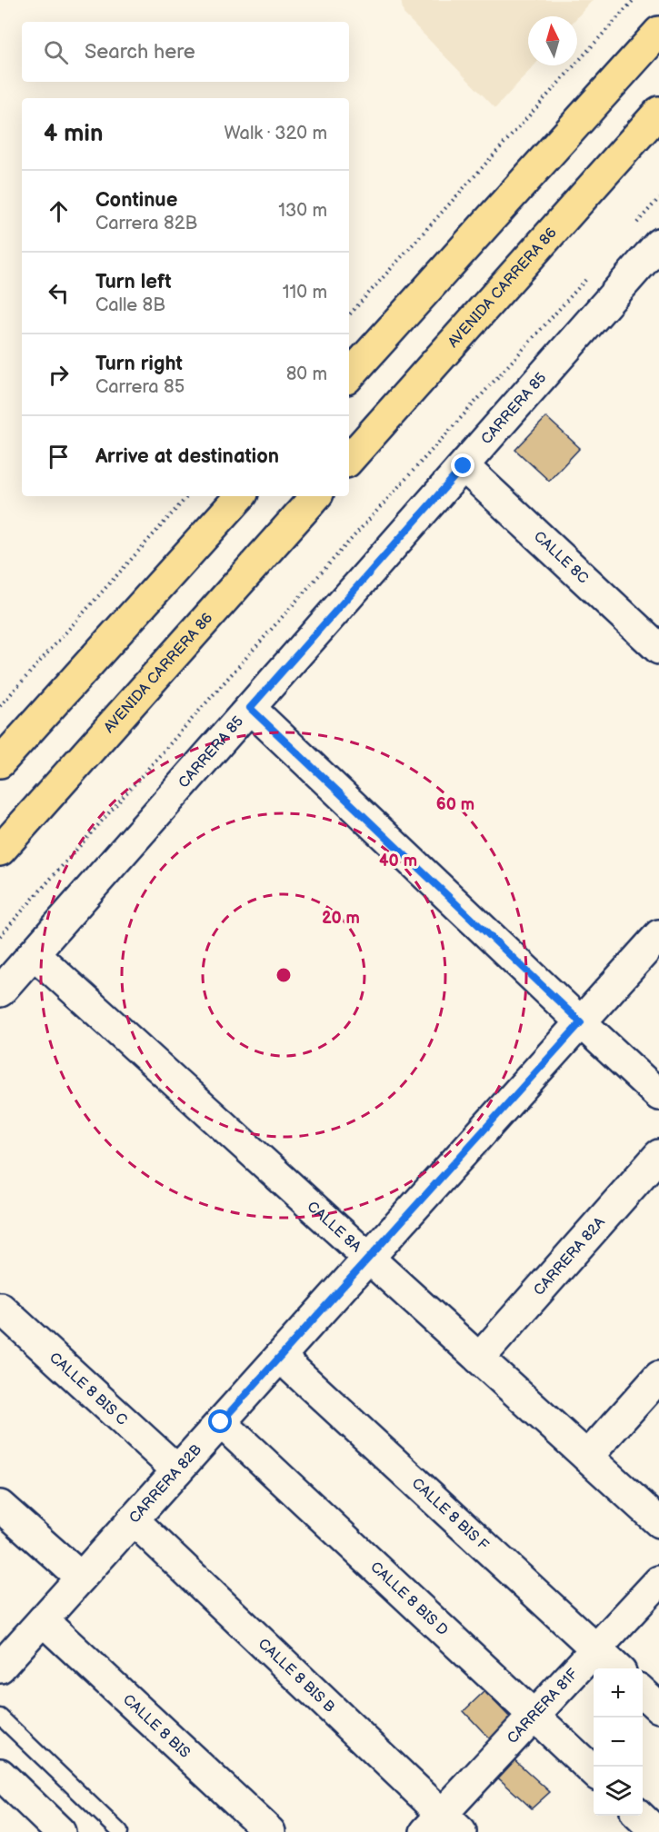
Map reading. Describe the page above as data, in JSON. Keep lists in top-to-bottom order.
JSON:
{
  "streets": {
    "main road": ["AVENIDA CARRERA 86"],
    "street": [
      "CARRERA 85",
      "CALLE 8C",
      "CALLE 8A",
      "CARRERA 82A",
      "CALLE 8 BIS C",
      "CARRERA 82B",
      "CALLE 8 BIS F",
      "CALLE 8 BIS D",
      "CALLE 8 BIS B",
      "CARRERA 81F",
      "CALLE 8 BIS"
    ]
  },
  "crossings": [
    ["CARRERA 85", "CALLE 8C"],
    ["CARRERA 85", "CALLE 8A"],
    ["CALLE 8A", "CARRERA 82A"],
    ["CALLE 8A", "CARRERA 82B"],
    ["CALLE 8 BIS C", "CARRERA 82B"],
    ["CARRERA 82B", "CALLE 8 BIS F"],
    ["CARRERA 82B", "CALLE 8 BIS D"],
    ["CARRERA 82B", "CALLE 8 BIS B"],
    ["CARRERA 82B", "CALLE 8 BIS"],
    ["CALLE 8 BIS F", "CARRERA 81F"],
    ["CALLE 8 BIS D", "CARRERA 81F"],
    ["CALLE 8 BIS B", "CARRERA 81F"]
  ],
  "north": "top",
  "page": {
    "search": "Search here",
    "heading": ["4 min", "Walk · 320 m"],
    "list": [
      ["Continue", "Carrera 82B", "130 m"],
      ["Turn left", "Calle 8B", "110 m"],
      ["Turn right", "Carrera 85", "80 m"],
      "Arrive at destination"
    ],
    "map_buttons": ["+", "−"]
  },
  "rings": ["60 m", "40 m", "20 m"]
}
